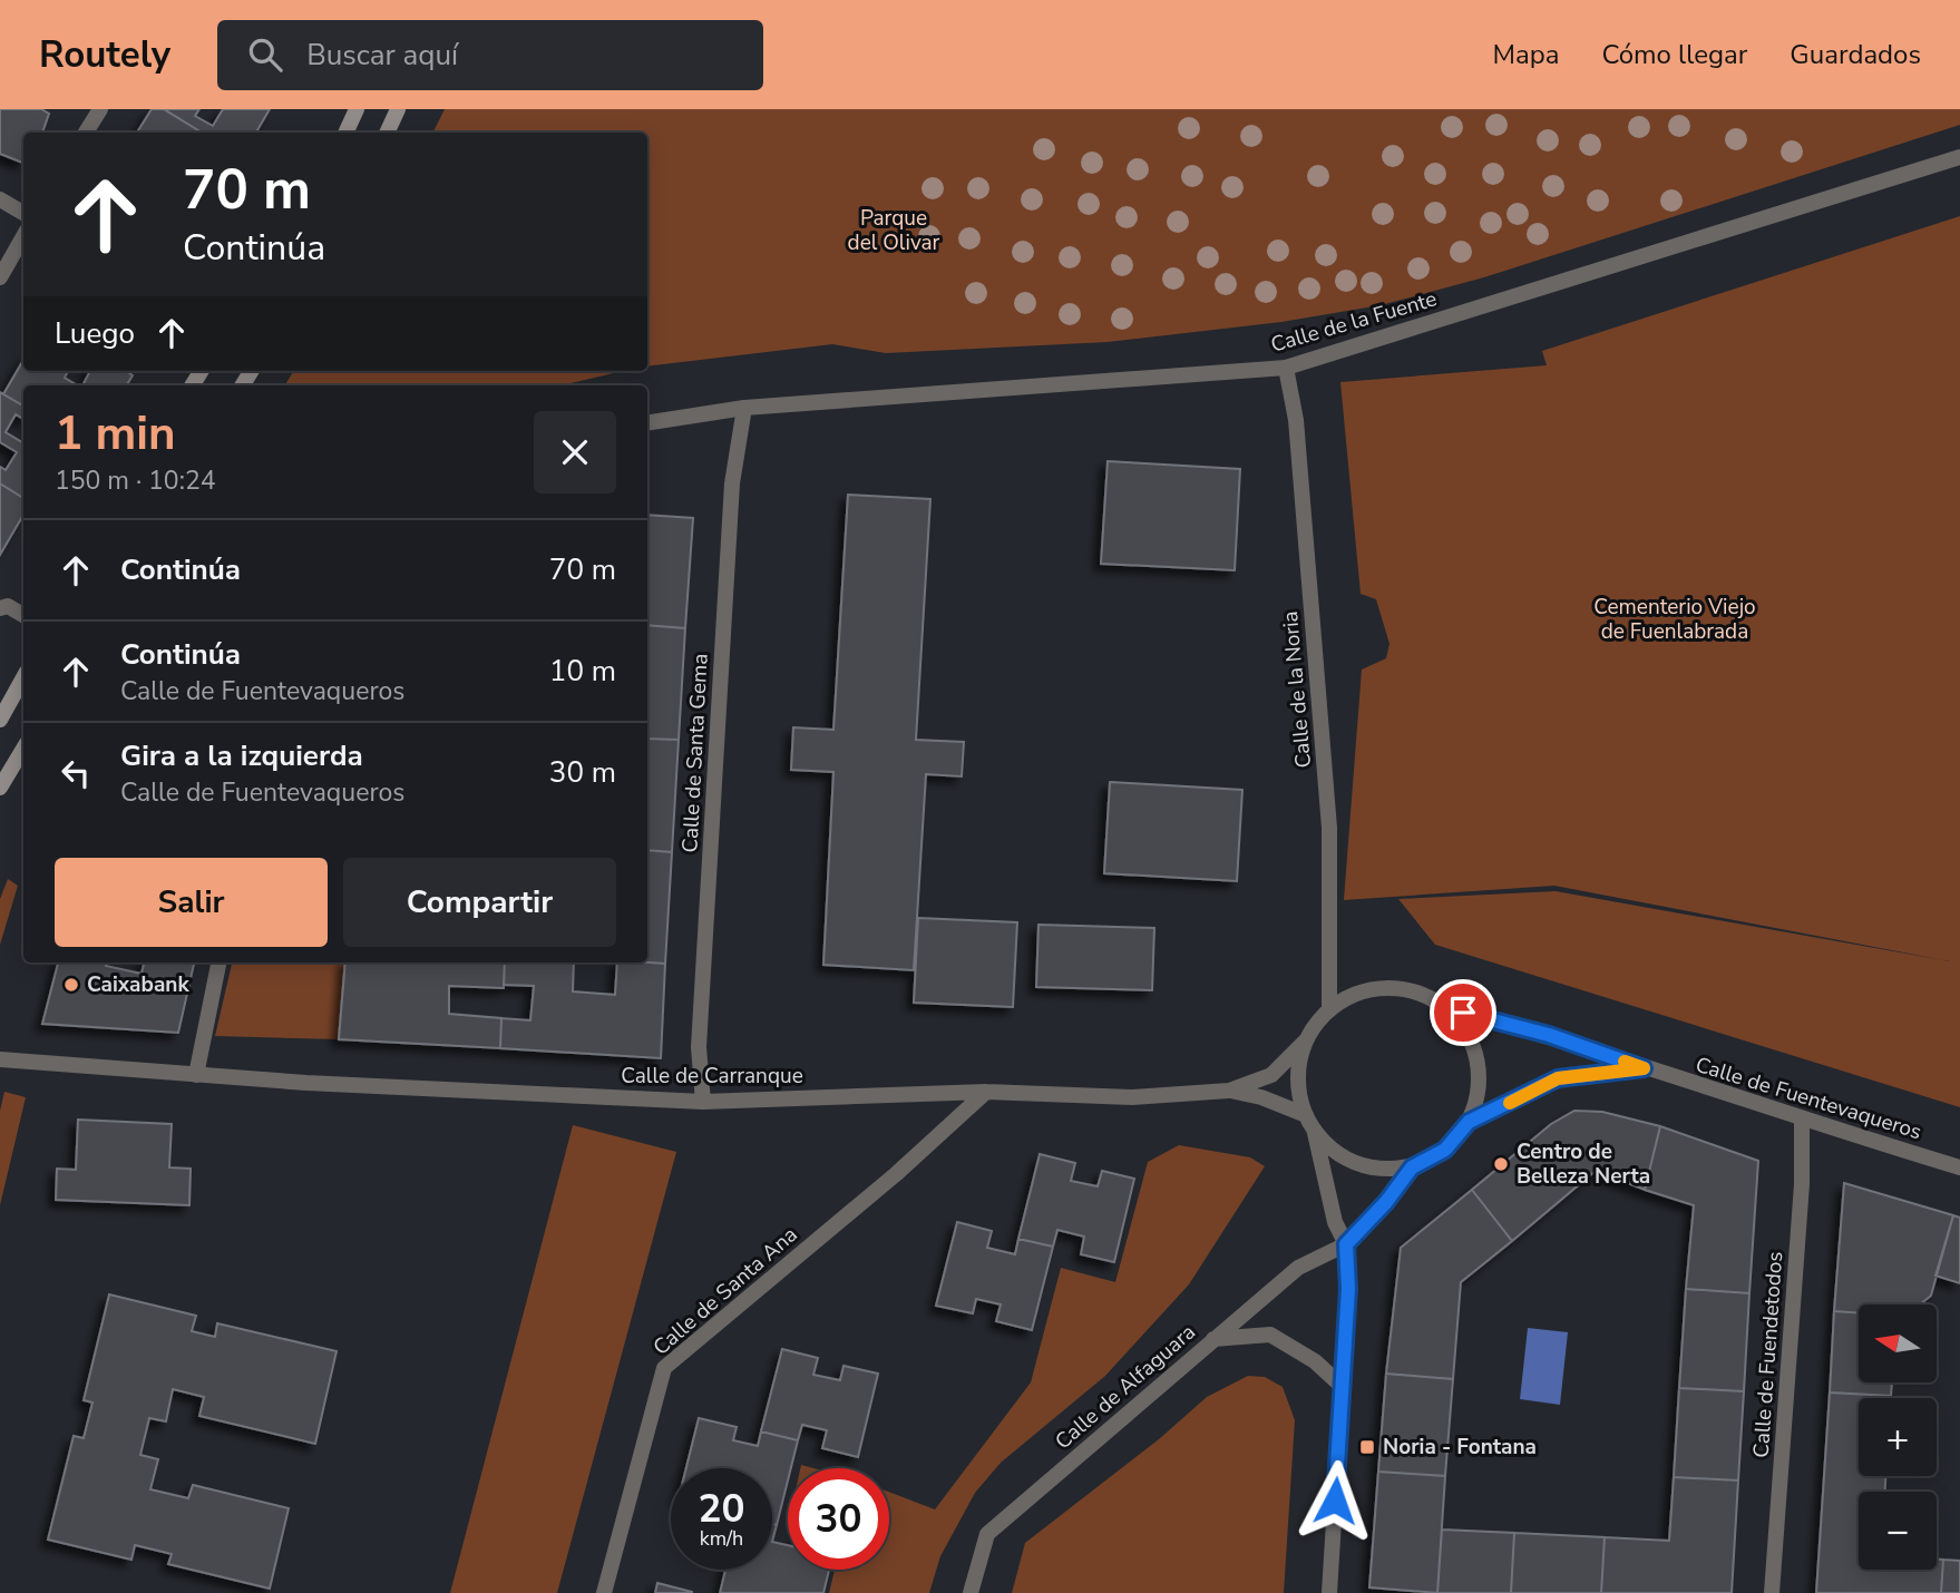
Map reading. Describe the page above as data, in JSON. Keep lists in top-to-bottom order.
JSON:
{
  "streets": {
    "street": [
      "Calle de la Fuente",
      "Calle de la Noria",
      "Calle de Santa Gema",
      "Calle de Carranque",
      "Calle de Fuentevaqueros",
      "Calle de Santa Ana",
      "Calle de Fuendetodos",
      "Calle de Alfaguara"
    ]
  },
  "crossings": [
    ["Calle de la Fuente", "Calle de la Noria"],
    ["Calle de la Fuente", "Calle de Santa Gema"],
    ["Calle de la Noria", "Calle de Carranque"],
    ["Calle de la Noria", "Calle de Fuentevaqueros"],
    ["Calle de Santa Gema", "Calle de Carranque"],
    ["Calle de Carranque", "Calle de Fuentevaqueros"],
    ["Calle de Carranque", "Calle de Santa Ana"],
    ["Calle de Fuentevaqueros", "Calle de Fuendetodos"]
  ],
  "parks": ["Parque del Olivar", "Cementerio Viejo de Fuenlabrada"],
  "places": {
    "other": ["Caixabank", "Centro de Belleza Nerta"],
    "transit": ["Noria - Fontana"]
  },
  "north": "left",
  "page": {
    "header": "Routely",
    "search": "Buscar aquí",
    "nav": ["Mapa", "Cómo llegar", "Guardados"],
    "turn": ["70 m", "Continúa"],
    "then": "Luego",
    "heading": ["1 min", "150 m · 10:24"],
    "list": [
      {
        "name": "Continúa",
        "value": "70 m"
      },
      {
        "name": "Continúa",
        "note": "Calle de Fuentevaqueros",
        "value": "10 m"
      },
      {
        "name": "Gira a la izquierda",
        "note": "Calle de Fuentevaqueros",
        "value": "30 m"
      }
    ],
    "buttons": ["Salir", "Compartir"],
    "map_buttons": ["+", "−"],
    "speed": "20 km/h",
    "limit": "30"
  }
}
